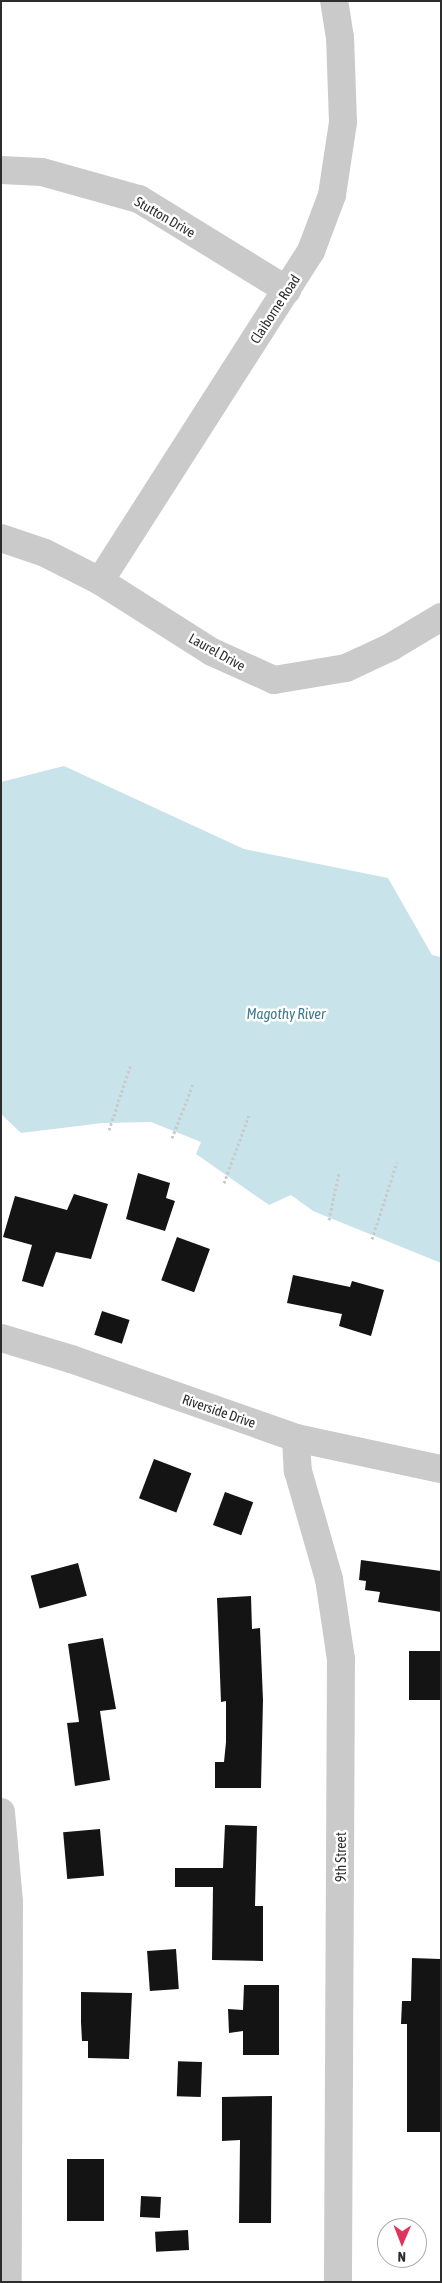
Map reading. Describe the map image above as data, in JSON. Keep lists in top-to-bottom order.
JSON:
{
  "streets": {
    "street": [
      "Stutton Drive",
      "Claiborne Road",
      "Laurel Drive",
      "Riverside Drive",
      "9th Street"
    ]
  },
  "crossings": [
    ["Stutton Drive", "Claiborne Road"],
    ["Claiborne Road", "Laurel Drive"],
    ["Riverside Drive", "9th Street"]
  ],
  "water": ["Magothy River"],
  "north": "bottom"
}
